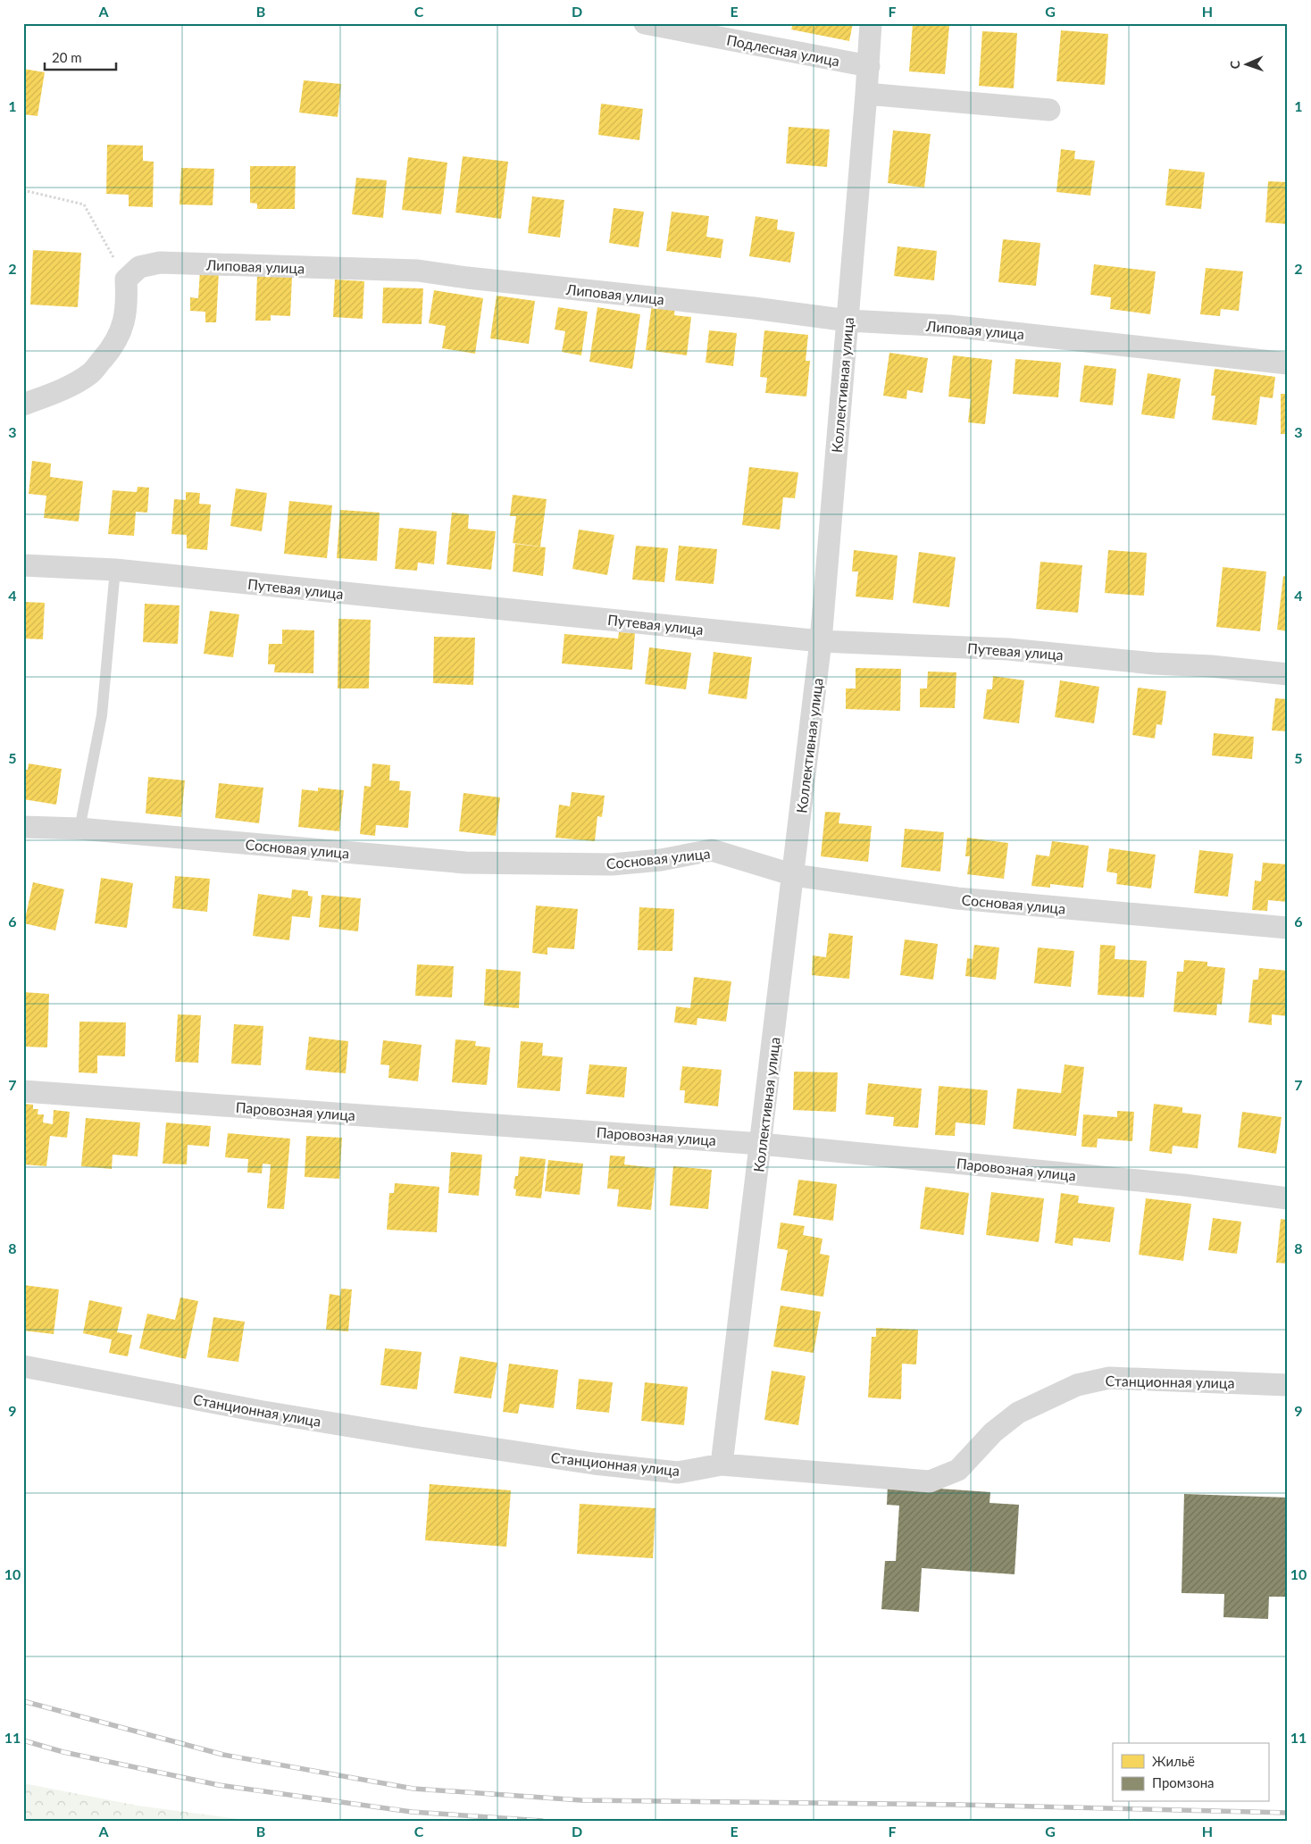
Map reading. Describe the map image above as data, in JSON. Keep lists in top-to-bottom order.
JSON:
{
  "streets": {
    "street": [
      "Подлесная улица",
      "Липовая улица",
      "Коллективная улица",
      "Путевая улица",
      "Сосновая улица",
      "Паровозная улица",
      "Станционная улица"
    ]
  },
  "crossings": [
    ["Подлесная улица", "Коллективная улица"],
    ["Липовая улица", "Коллективная улица"],
    ["Коллективная улица", "Путевая улица"],
    ["Коллективная улица", "Сосновая улица"],
    ["Коллективная улица", "Паровозная улица"],
    ["Коллективная улица", "Станционная улица"]
  ],
  "legend": ["Жильё", "Промзона"],
  "scale_bar": "20 m",
  "north": "left",
  "grid": {
    "columns": [
      "A",
      "B",
      "C",
      "D",
      "E",
      "F",
      "G",
      "H"
    ],
    "rows": [
      "1",
      "2",
      "3",
      "4",
      "5",
      "6",
      "7",
      "8",
      "9",
      "10",
      "11"
    ]
  }
}
